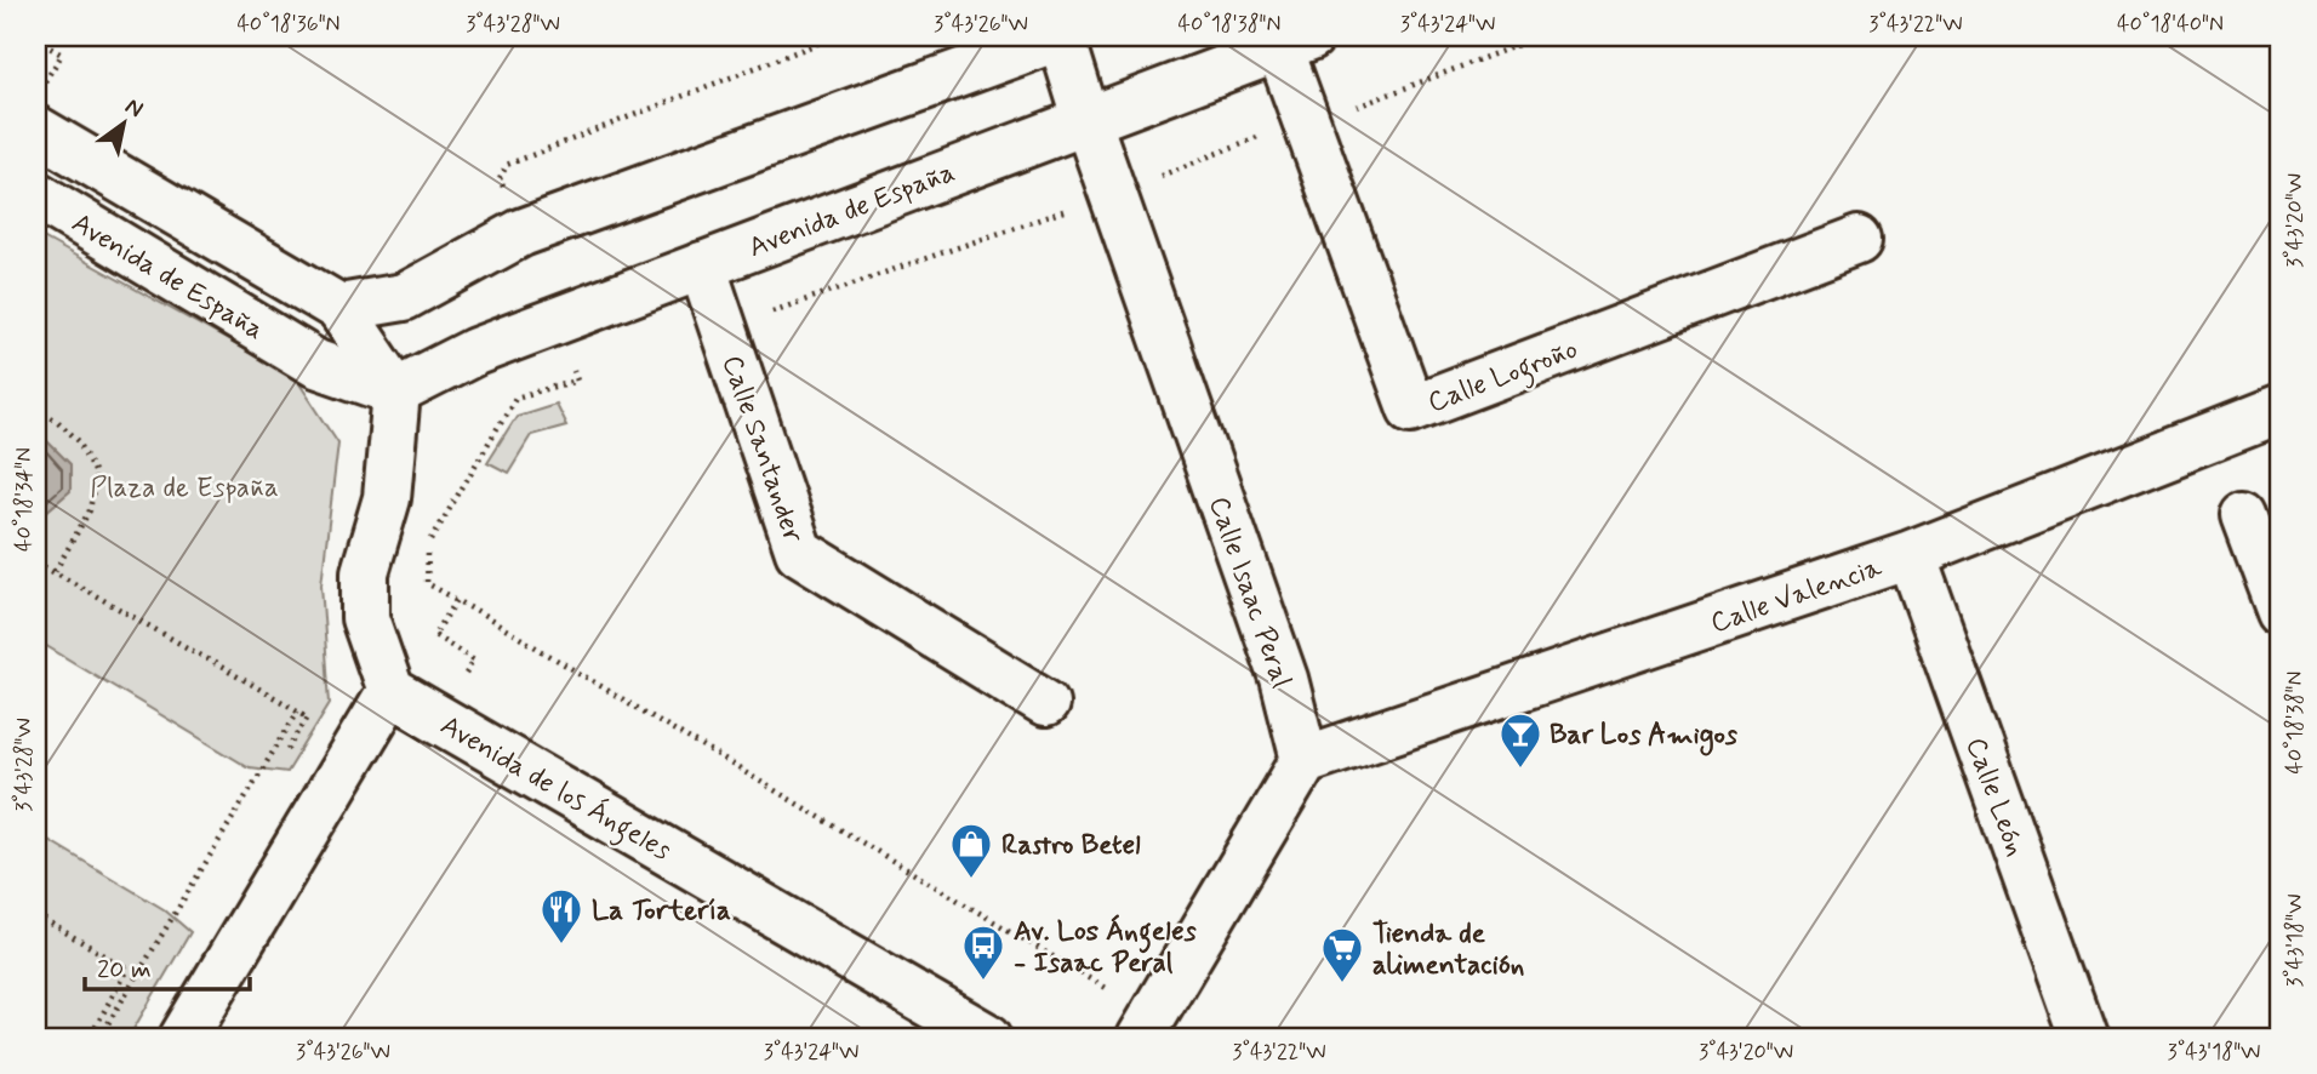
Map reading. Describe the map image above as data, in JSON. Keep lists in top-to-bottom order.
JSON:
{
  "streets": {
    "street": [
      "Avenida de España",
      "Calle Logroño",
      "Calle Santander",
      "Calle Isaac Peral",
      "Calle Valencia",
      "Avenida de los Ángeles",
      "Calle León"
    ]
  },
  "crossings": [
    ["Avenida de España", "Calle Logroño"],
    ["Avenida de España", "Calle Santander"],
    ["Avenida de España", "Calle Isaac Peral"],
    ["Calle Isaac Peral", "Calle Valencia"],
    ["Calle Valencia", "Calle León"]
  ],
  "parks": ["Plaza de España"],
  "places": {
    "bar": ["Bar Los Amigos"],
    "shop": ["Rastro Betel"],
    "restaurant": ["La Tortería"],
    "bus stop": ["Av. Los Ángeles - Isaac Peral"],
    "supermarket": ["Tienda de alimentación"]
  },
  "scale_bar": "20 m",
  "north": "top right",
  "coordinates": [
    "40°18'36\"N",
    "3°43'28\"W",
    "3°43'26\"W",
    "40°18'38\"N",
    "3°43'24\"W",
    "3°43'22\"W",
    "40°18'40\"N",
    "3°43'20\"W",
    "40°18'34\"N",
    "3°43'18\"W"
  ]
}
